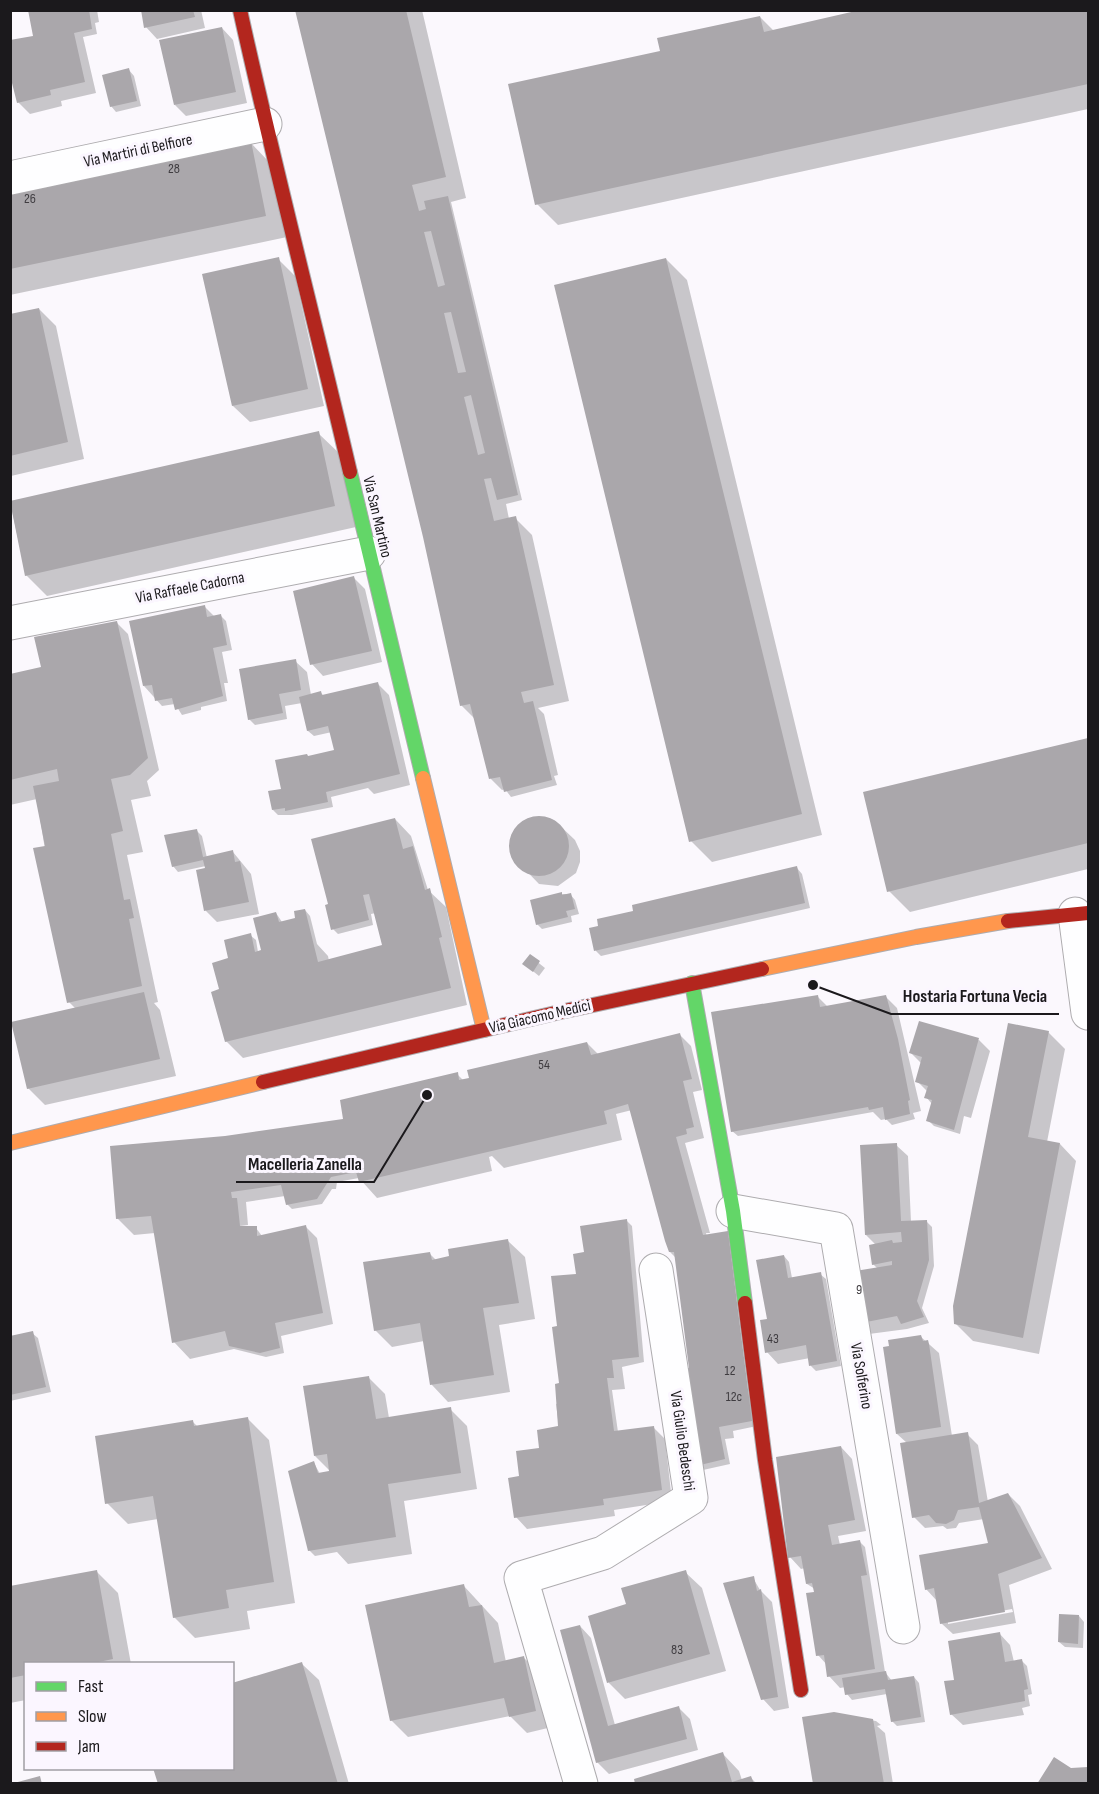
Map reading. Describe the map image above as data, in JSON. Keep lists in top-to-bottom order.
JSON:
{
  "streets": {
    "street": [
      "Via Martiri di Belfiore",
      "Via San Martino",
      "Via Raffaele Cadorna",
      "Via Giacomo Medici",
      "Via Solferino",
      "Via Giulio Bedeschi"
    ]
  },
  "crossings": [
    ["Via Martiri di Belfiore", "Via San Martino"],
    ["Via San Martino", "Via Raffaele Cadorna"],
    ["Via San Martino", "Via Giacomo Medici"]
  ],
  "places": ["Hostaria Fortuna Vecia", "Macelleria Zanella"],
  "house_numbers": [
    "28",
    "26",
    "54",
    "9",
    "43",
    "12",
    "12c",
    "83"
  ],
  "legend": ["Fast", "Slow", "Jam"]
}
